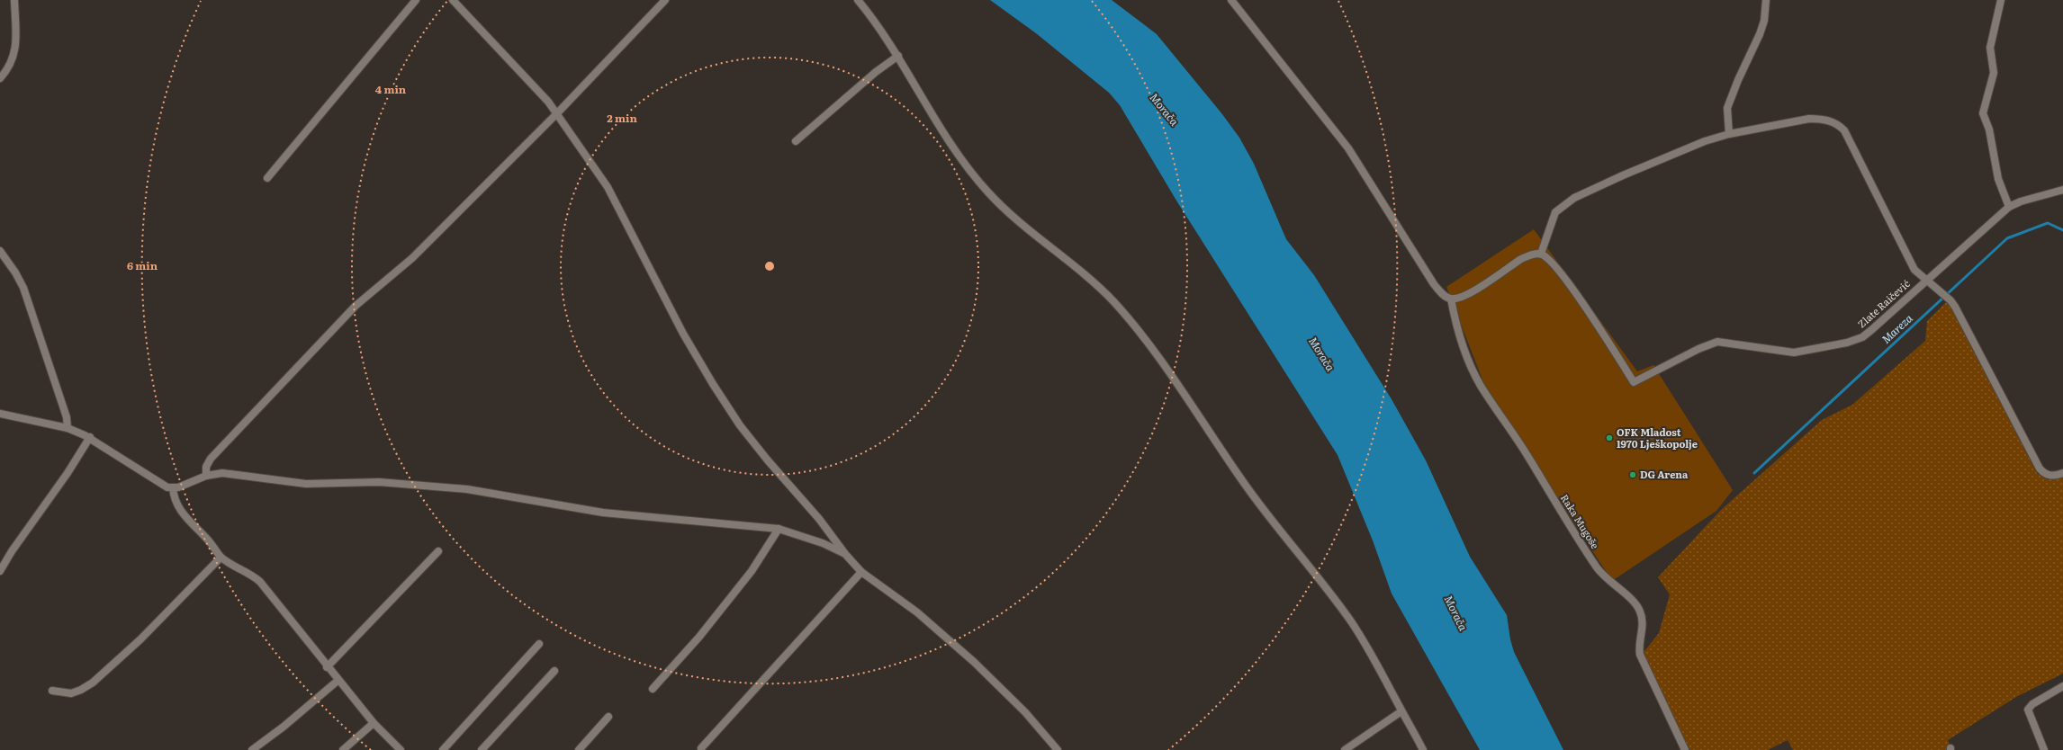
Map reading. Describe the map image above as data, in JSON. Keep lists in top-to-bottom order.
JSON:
{
  "streets": {
    "street": ["Zlate Raičević", "Raka Mugoše"]
  },
  "water": ["Morača", "Mareza"],
  "places": ["OFK Mladost 1970 Lješkopolje", "DG Arena"],
  "rings": ["4 min", "2 min", "6 min"]
}
